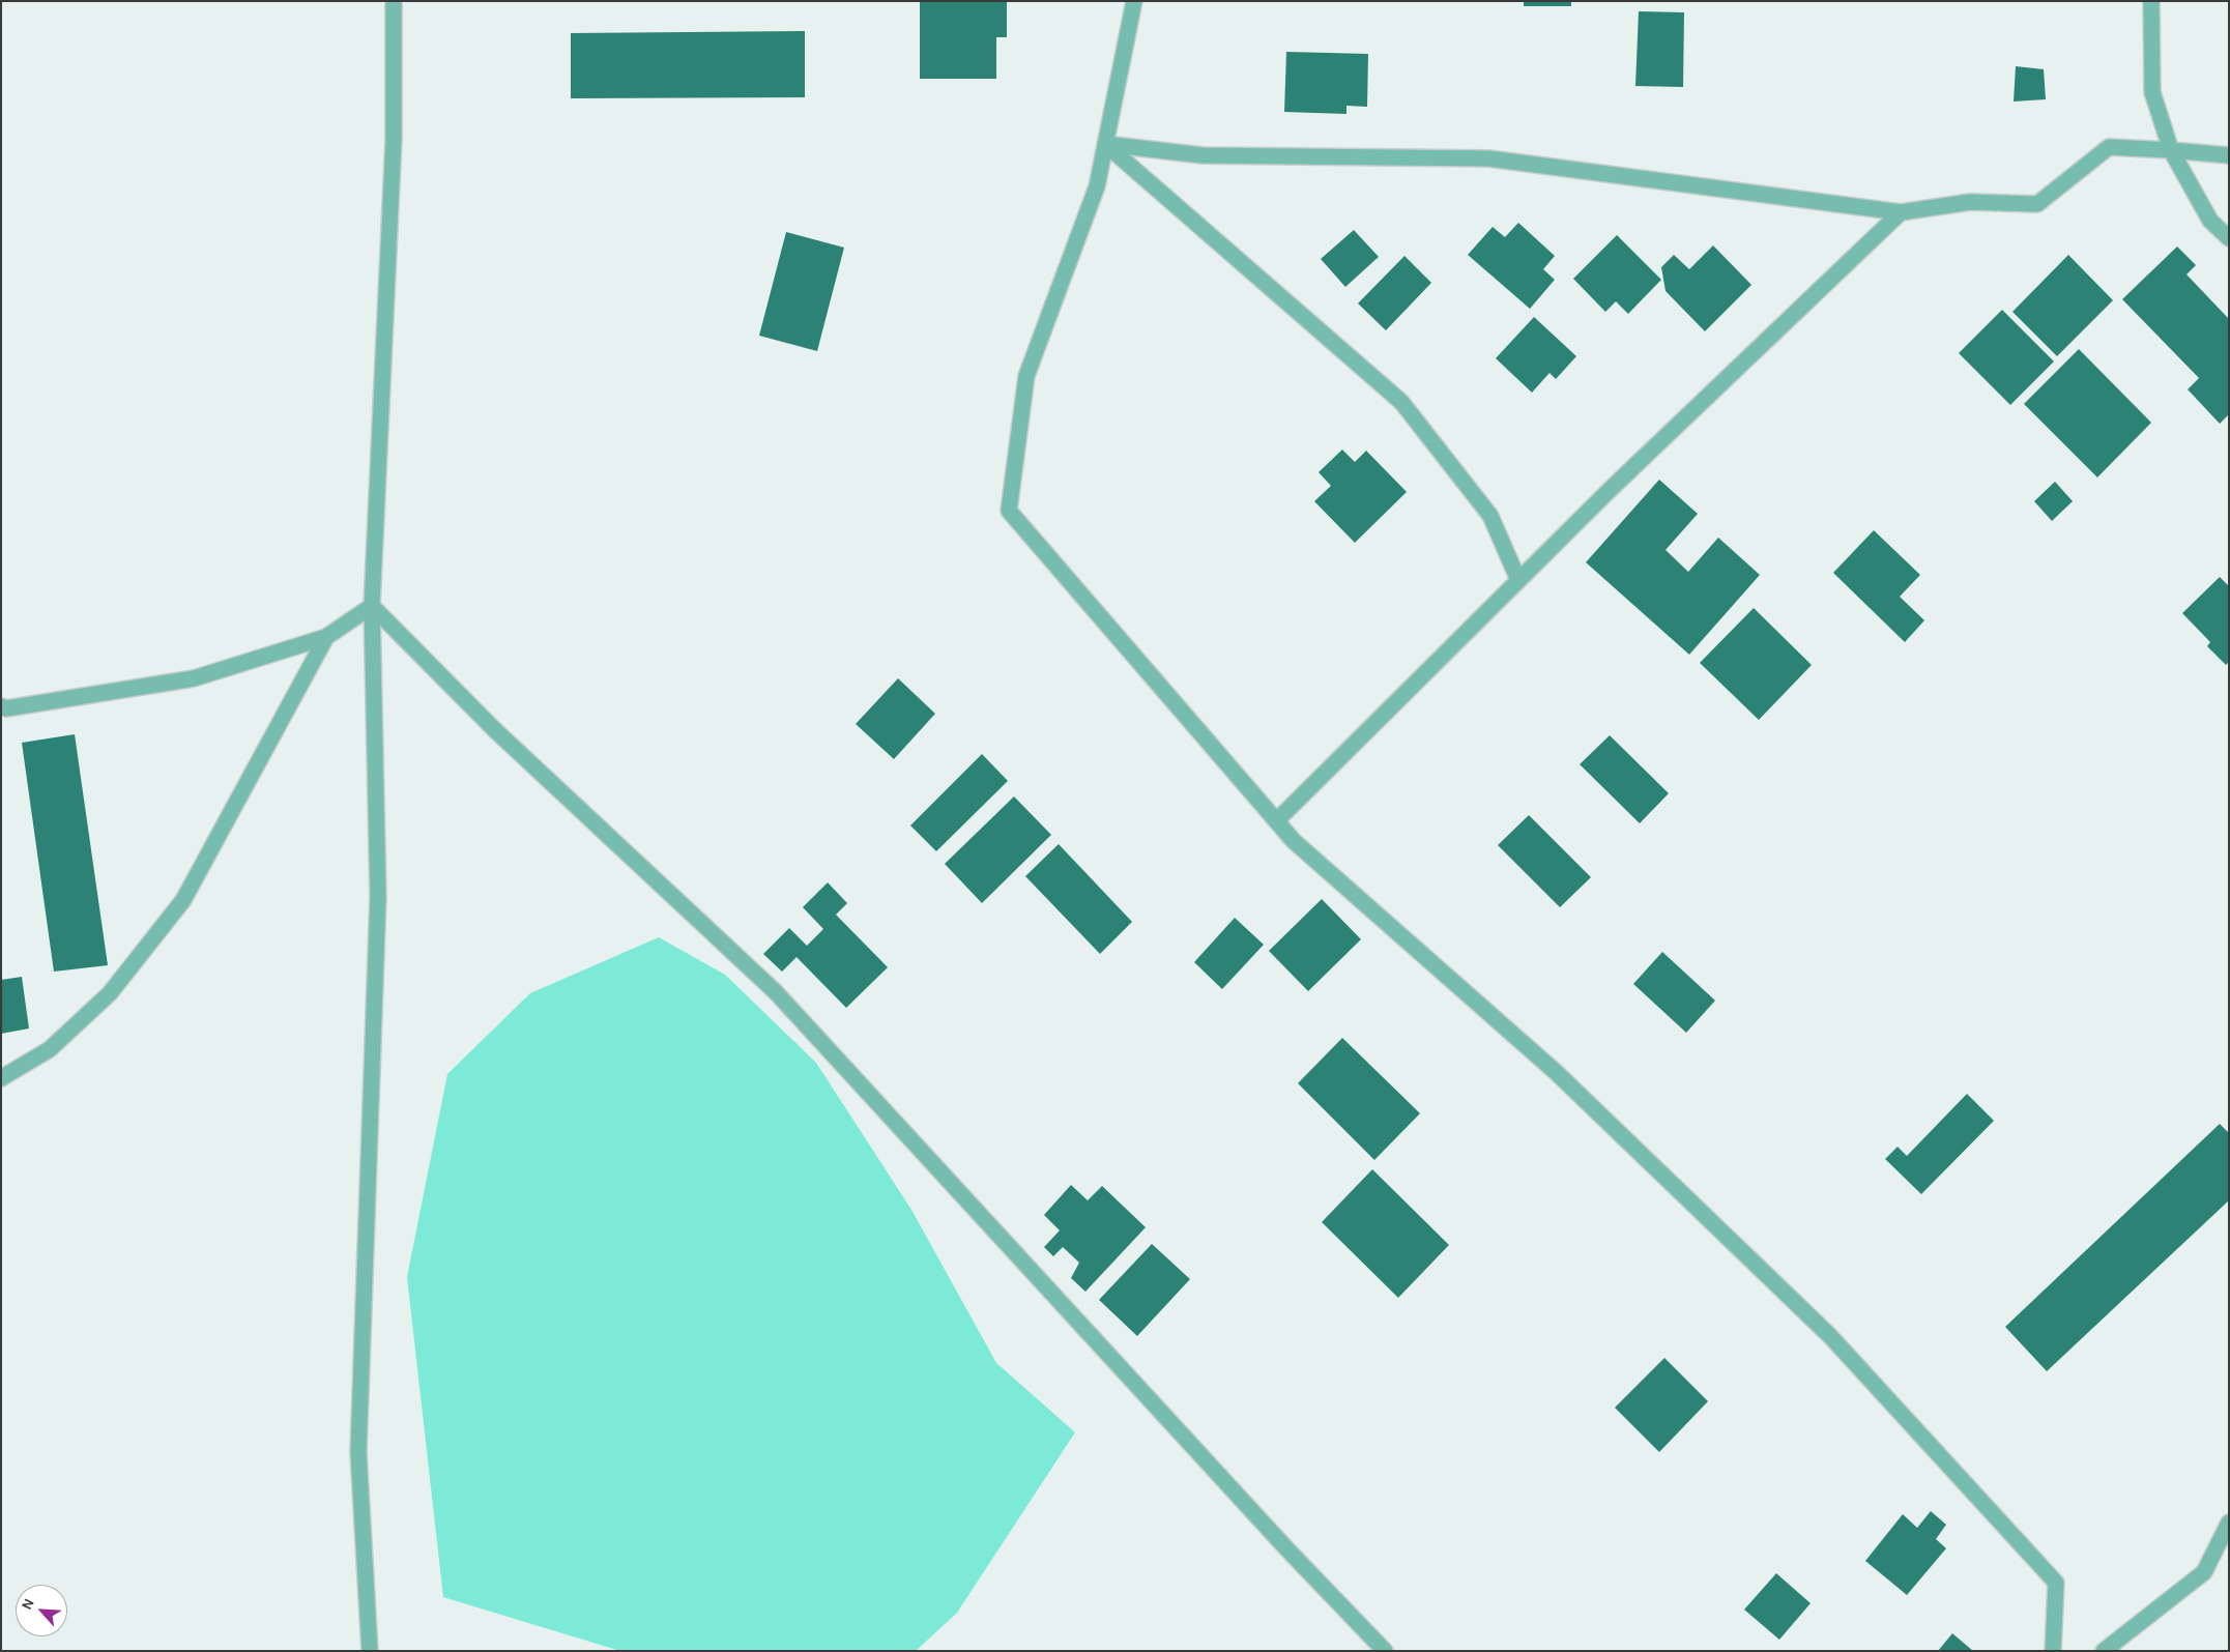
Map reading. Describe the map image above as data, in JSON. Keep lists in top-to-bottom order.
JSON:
{
  "north": "top left"
}
